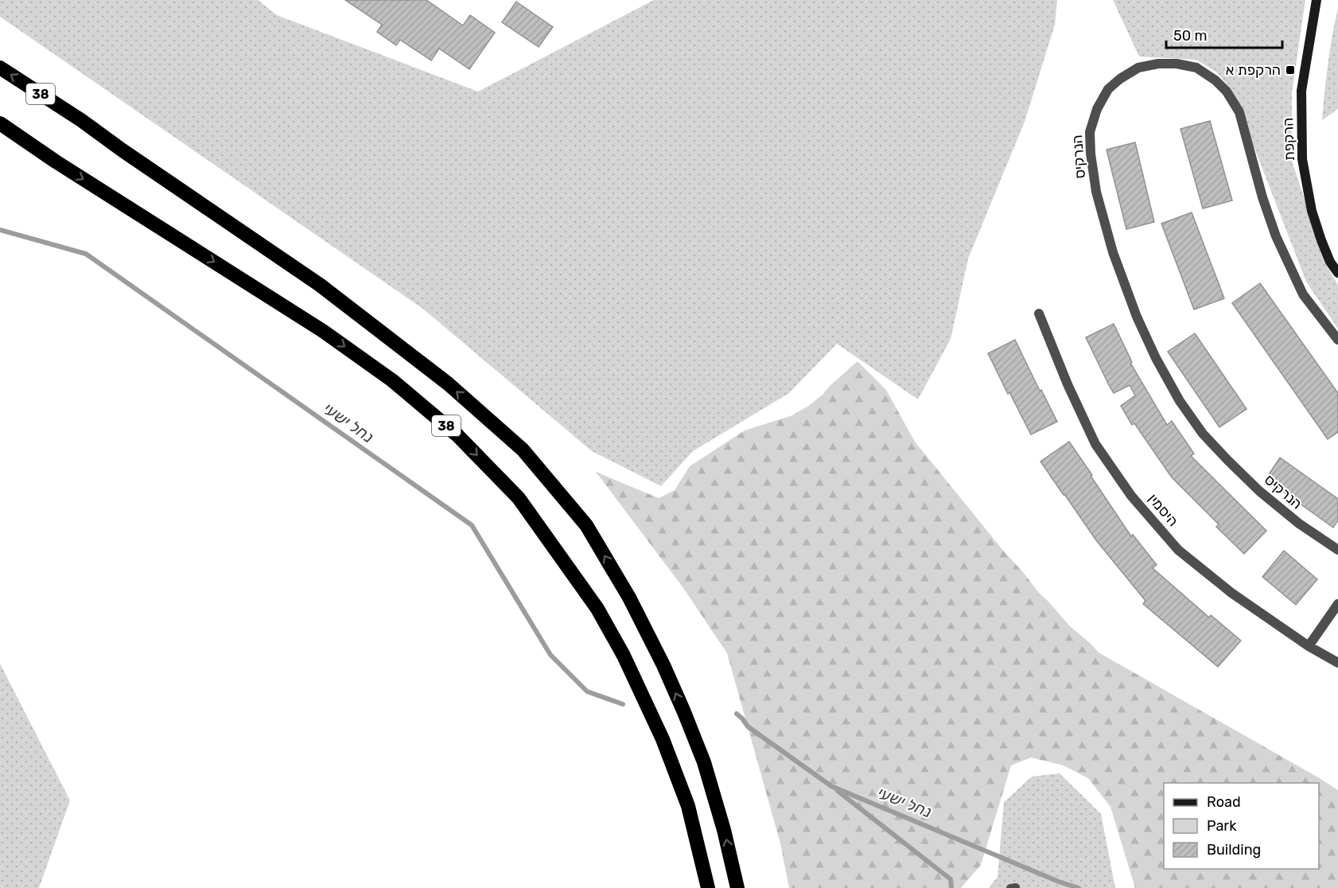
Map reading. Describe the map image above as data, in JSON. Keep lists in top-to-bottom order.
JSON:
{
  "streets": {
    "highway": ["38"],
    "street": ["הרקפת", "הנרקיס", "היסמין"]
  },
  "water": ["נחל ישעי"],
  "places": {
    "transit": ["הרקפת א"]
  },
  "legend": ["Road", "Park", "Building"],
  "scale_bar": "50 m"
}
